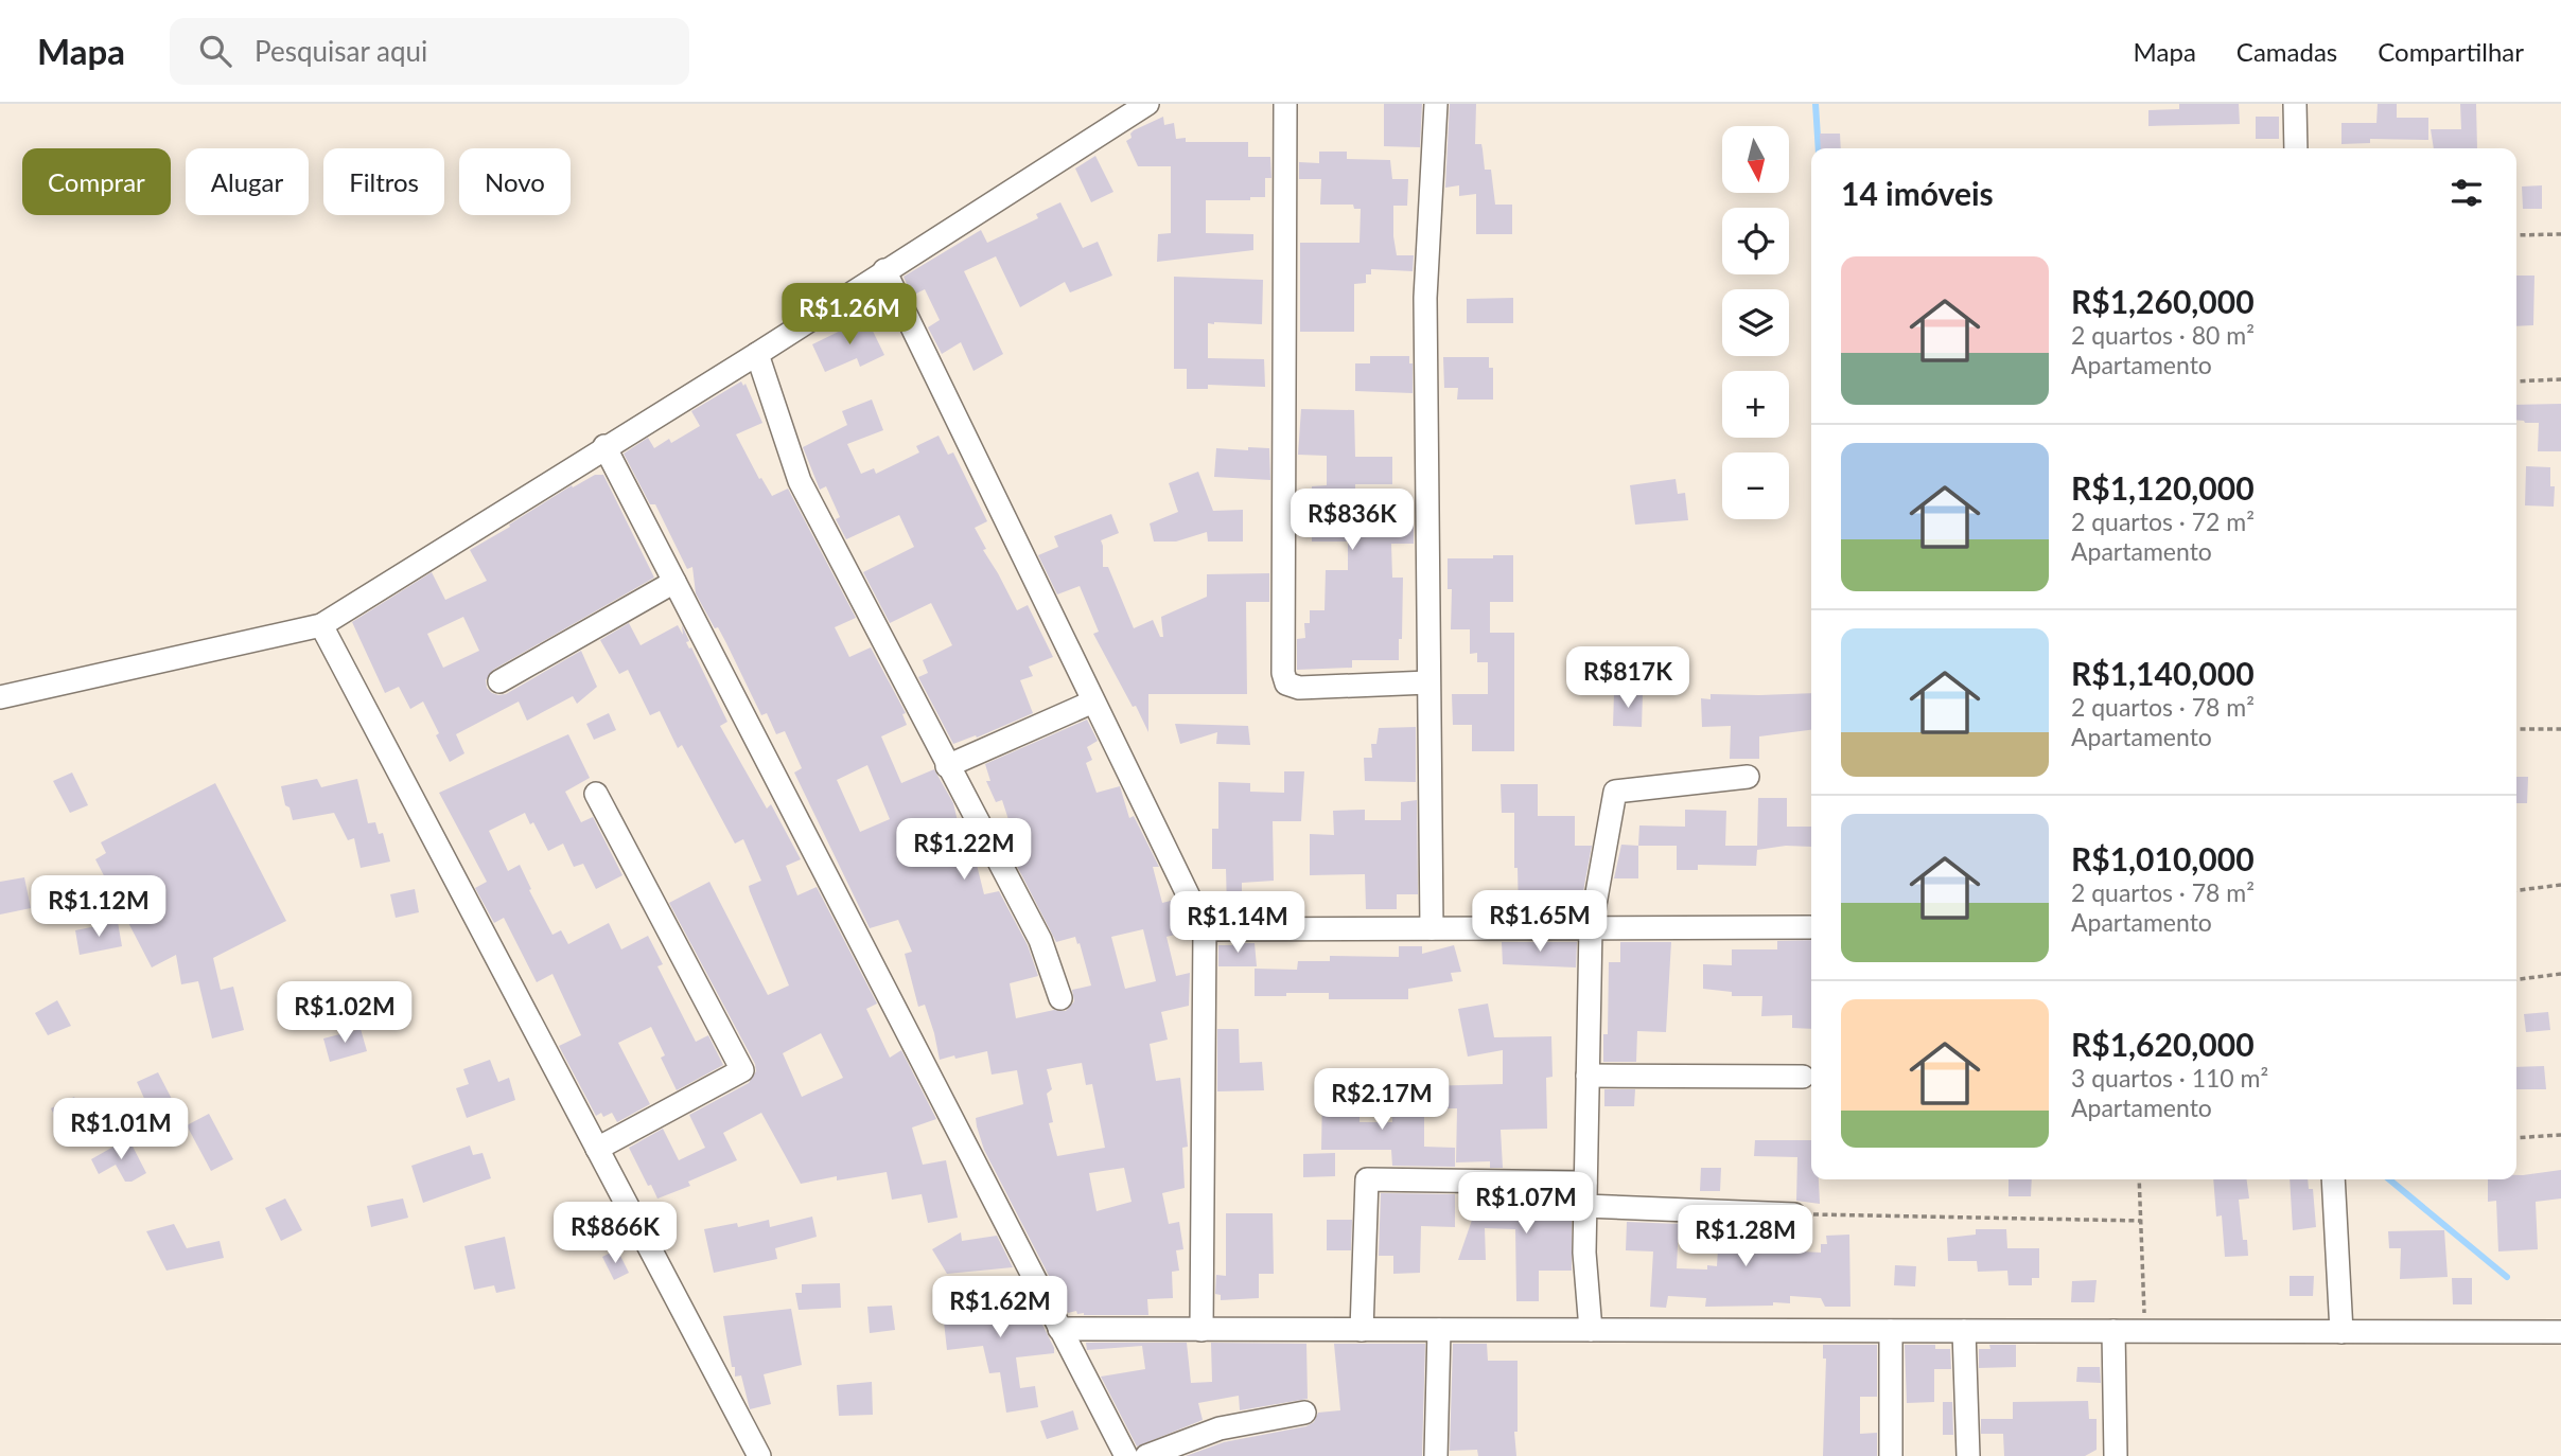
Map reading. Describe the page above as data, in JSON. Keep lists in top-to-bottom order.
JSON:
{
  "north": "bottom",
  "page": {
    "header": "Mapa",
    "search": "Pesquisar aqui",
    "nav": ["Mapa", "Camadas", "Compartilhar"],
    "map_buttons": ["+", "−"],
    "chip": [
      "Comprar",
      "Alugar",
      "Filtros",
      "Novo"
    ],
    "heading": "14 imóveis",
    "list": [
      {
        "name": "R$1,260,000",
        "note": "2 quartos · 80 m² · Apartamento"
      },
      {
        "name": "R$1,120,000",
        "note": "2 quartos · 72 m² · Apartamento"
      },
      {
        "name": "R$1,140,000",
        "note": "2 quartos · 78 m² · Apartamento"
      },
      {
        "name": "R$1,010,000",
        "note": "2 quartos · 78 m² · Apartamento"
      },
      {
        "name": "R$1,620,000",
        "note": "3 quartos · 110 m² · Apartamento"
      }
    ],
    "price": [
      "R$1.26M",
      "R$836K",
      "R$817K",
      "R$1.22M",
      "R$1.12M",
      "R$1.65M",
      "R$1.14M",
      "R$1.02M",
      "R$2.17M",
      "R$1.01M",
      "R$1.07M",
      "R$866K",
      "R$1.28M",
      "R$1.62M"
    ]
  }
}
